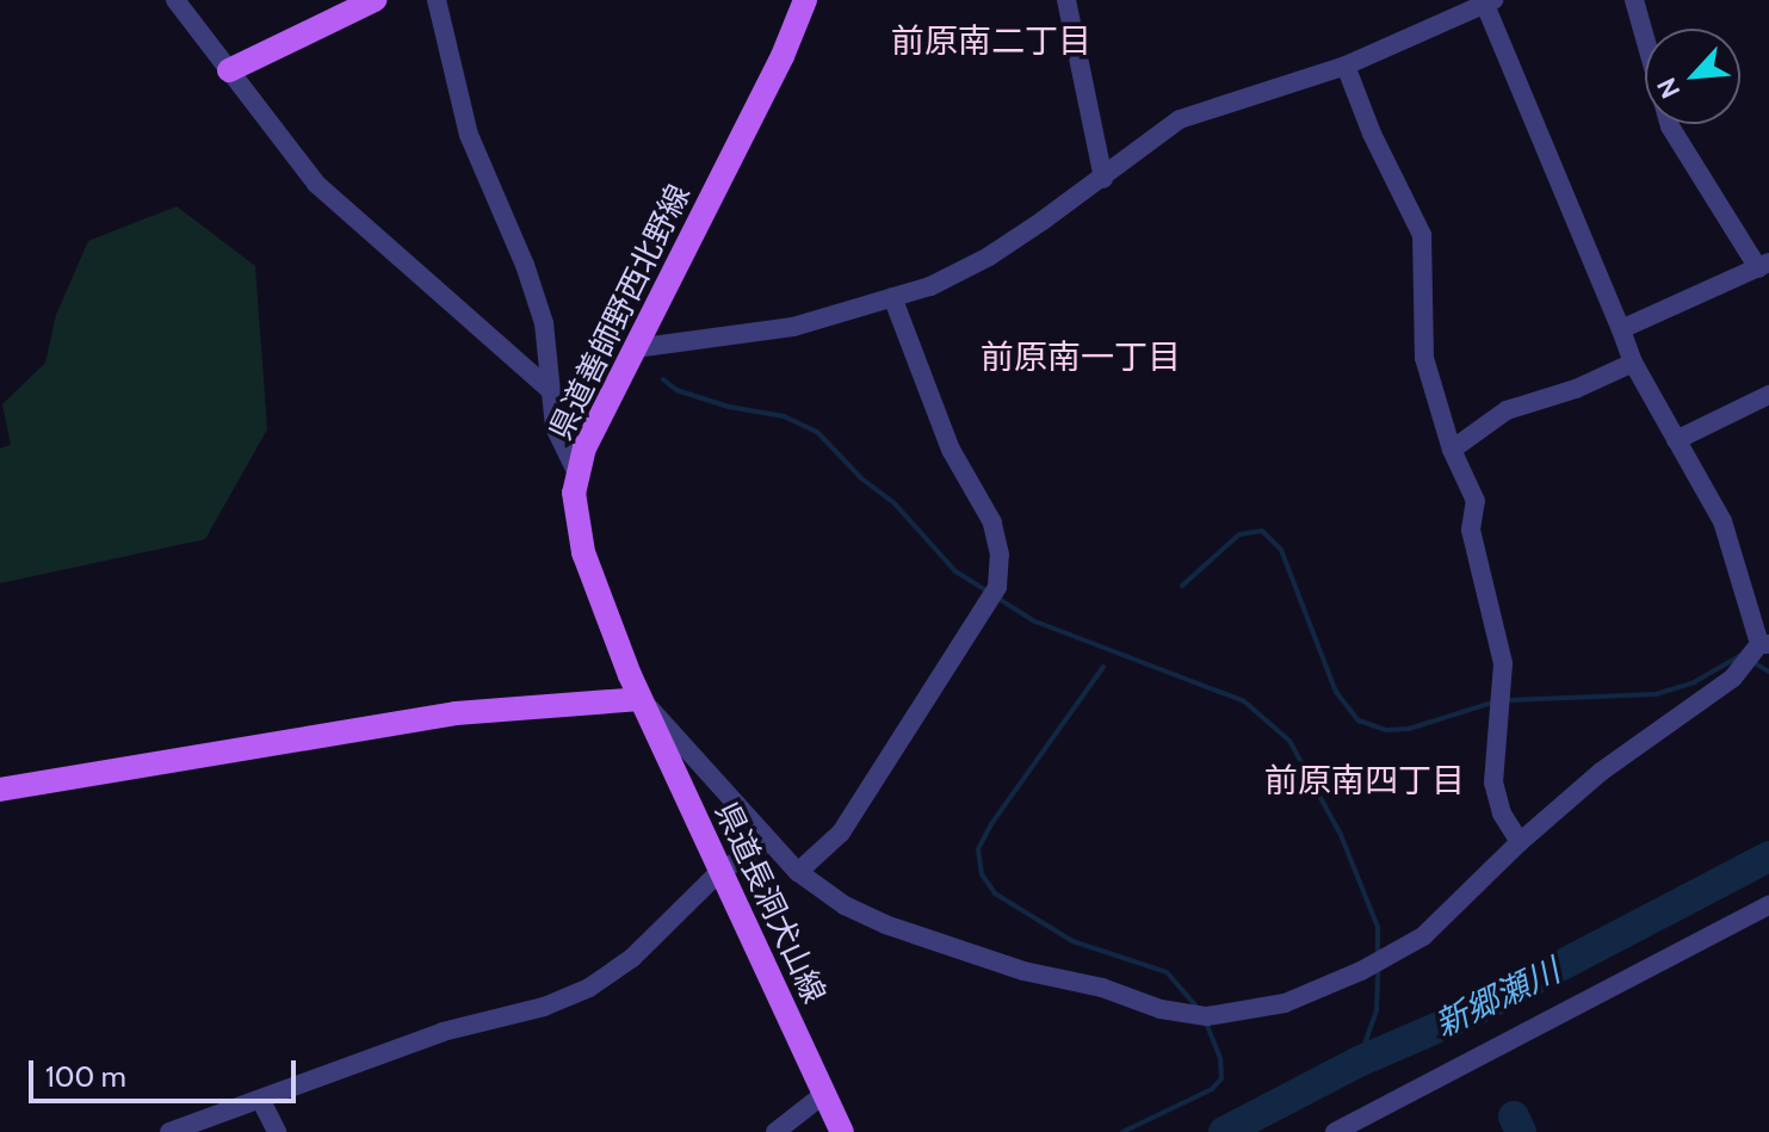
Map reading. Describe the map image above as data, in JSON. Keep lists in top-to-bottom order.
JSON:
{
  "streets": {
    "main road": ["県道善師野西北野線", "県道長洞犬山線"]
  },
  "crossings": [
    ["県道善師野西北野線", "県道長洞犬山線"]
  ],
  "districts": ["前原南二丁目", "前原南一丁目", "前原南四丁目"],
  "water": ["新郷瀬川"],
  "scale_bar": "100 m",
  "north": "bottom left"
}
